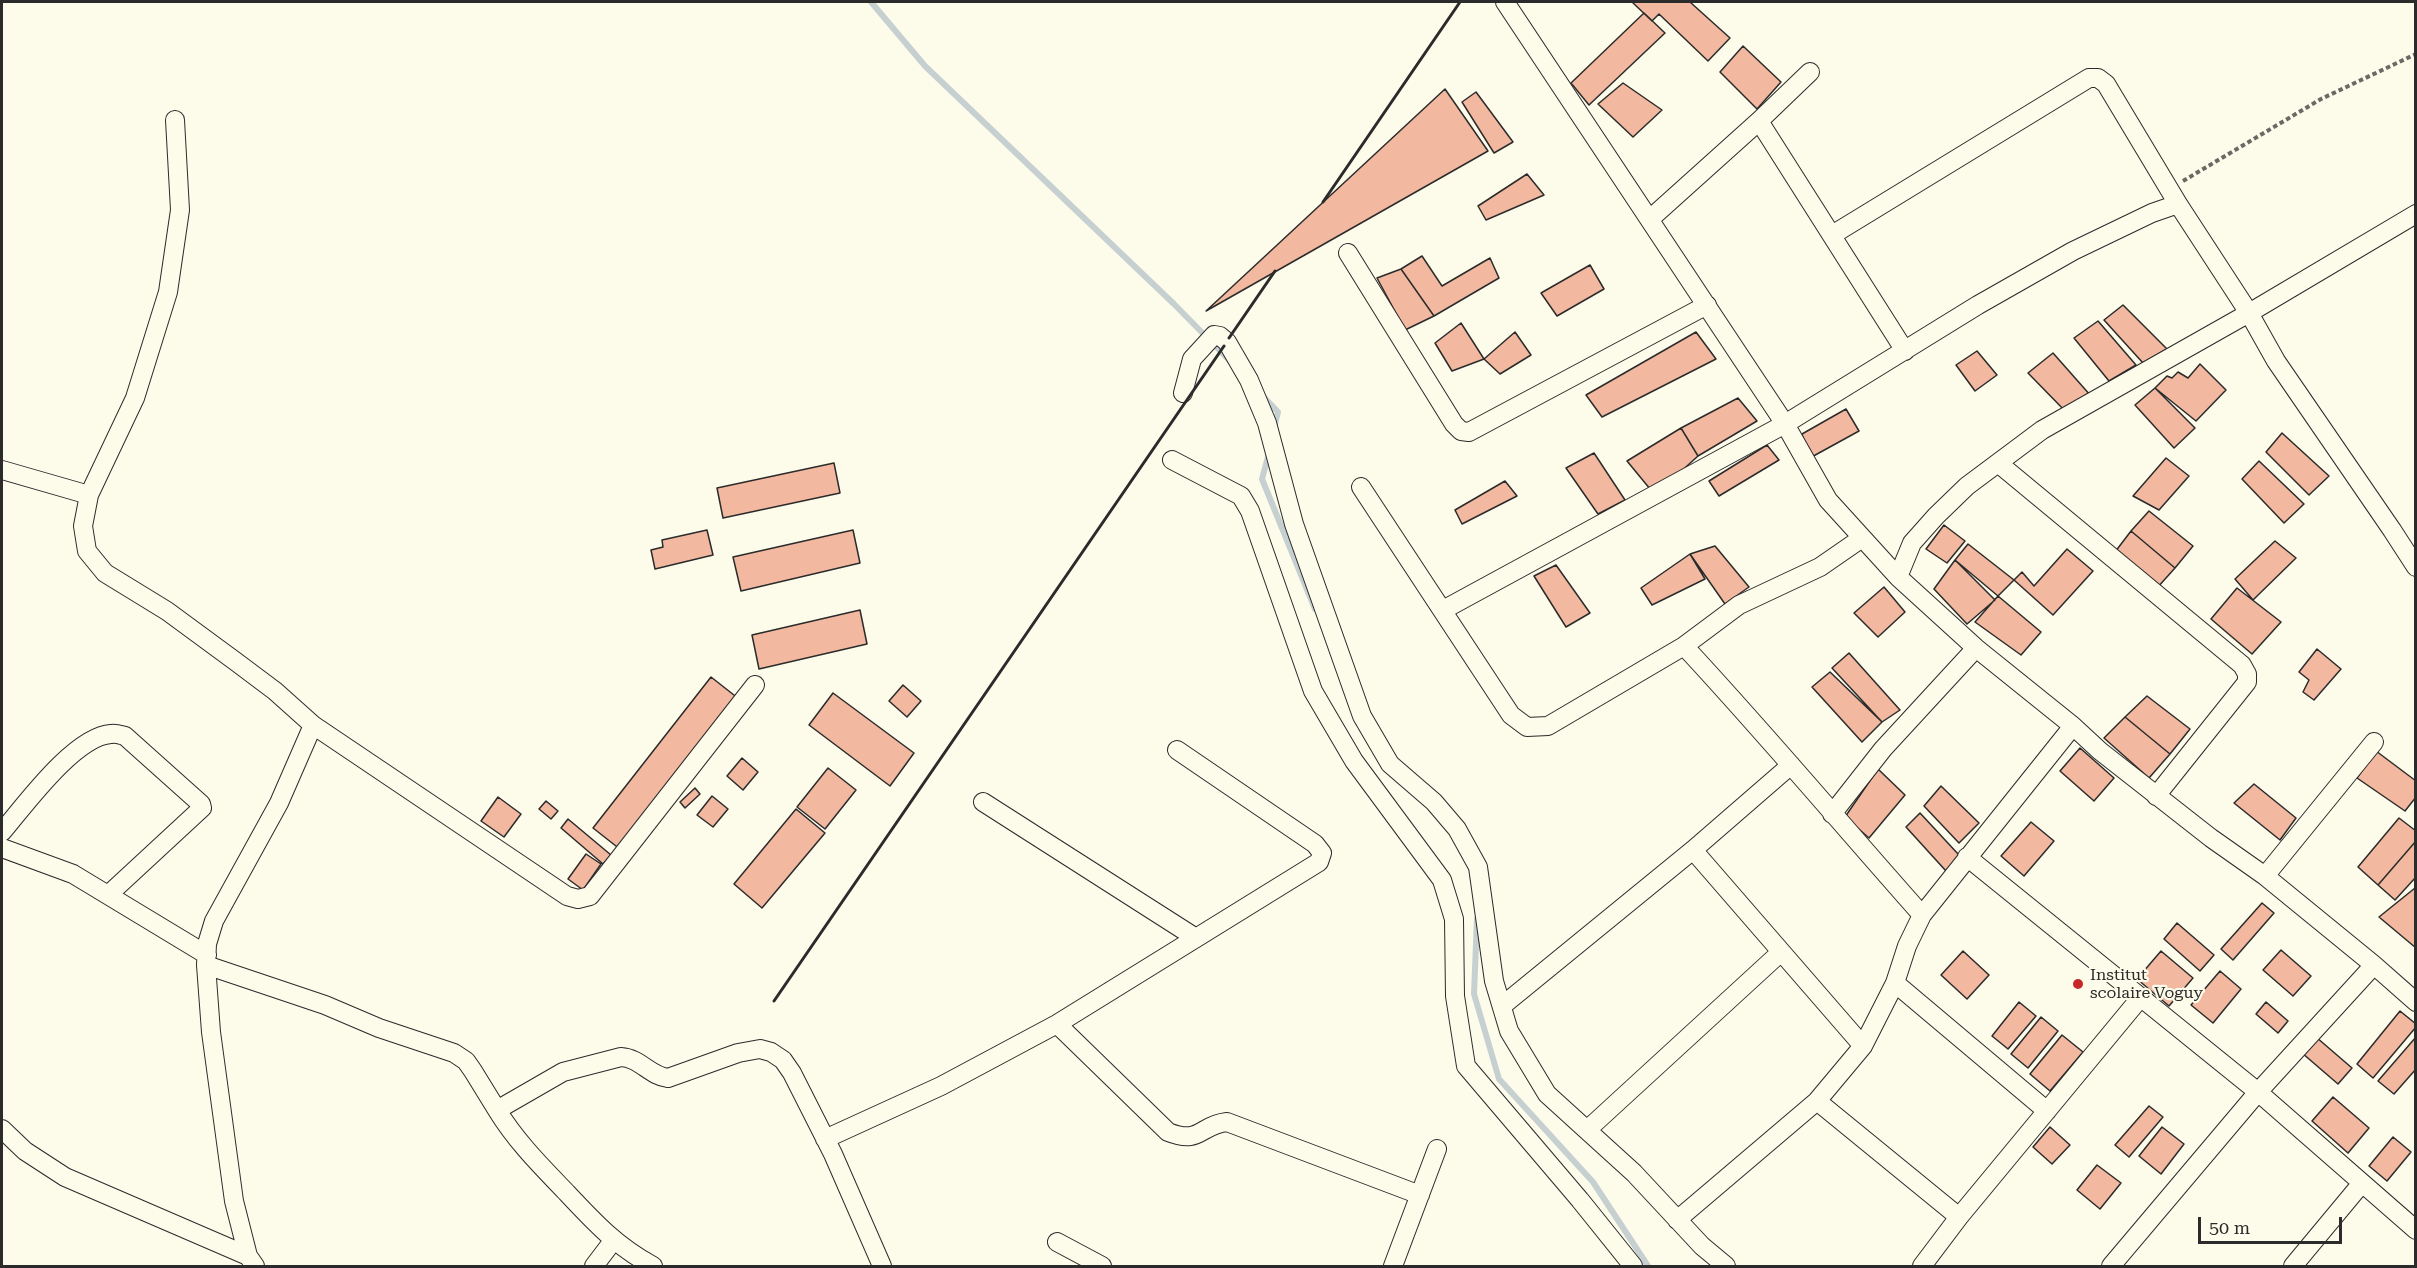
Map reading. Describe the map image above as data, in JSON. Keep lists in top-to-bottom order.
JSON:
{
  "places": ["Institut scolaire Voguy"],
  "scale_bar": "50 m"
}
